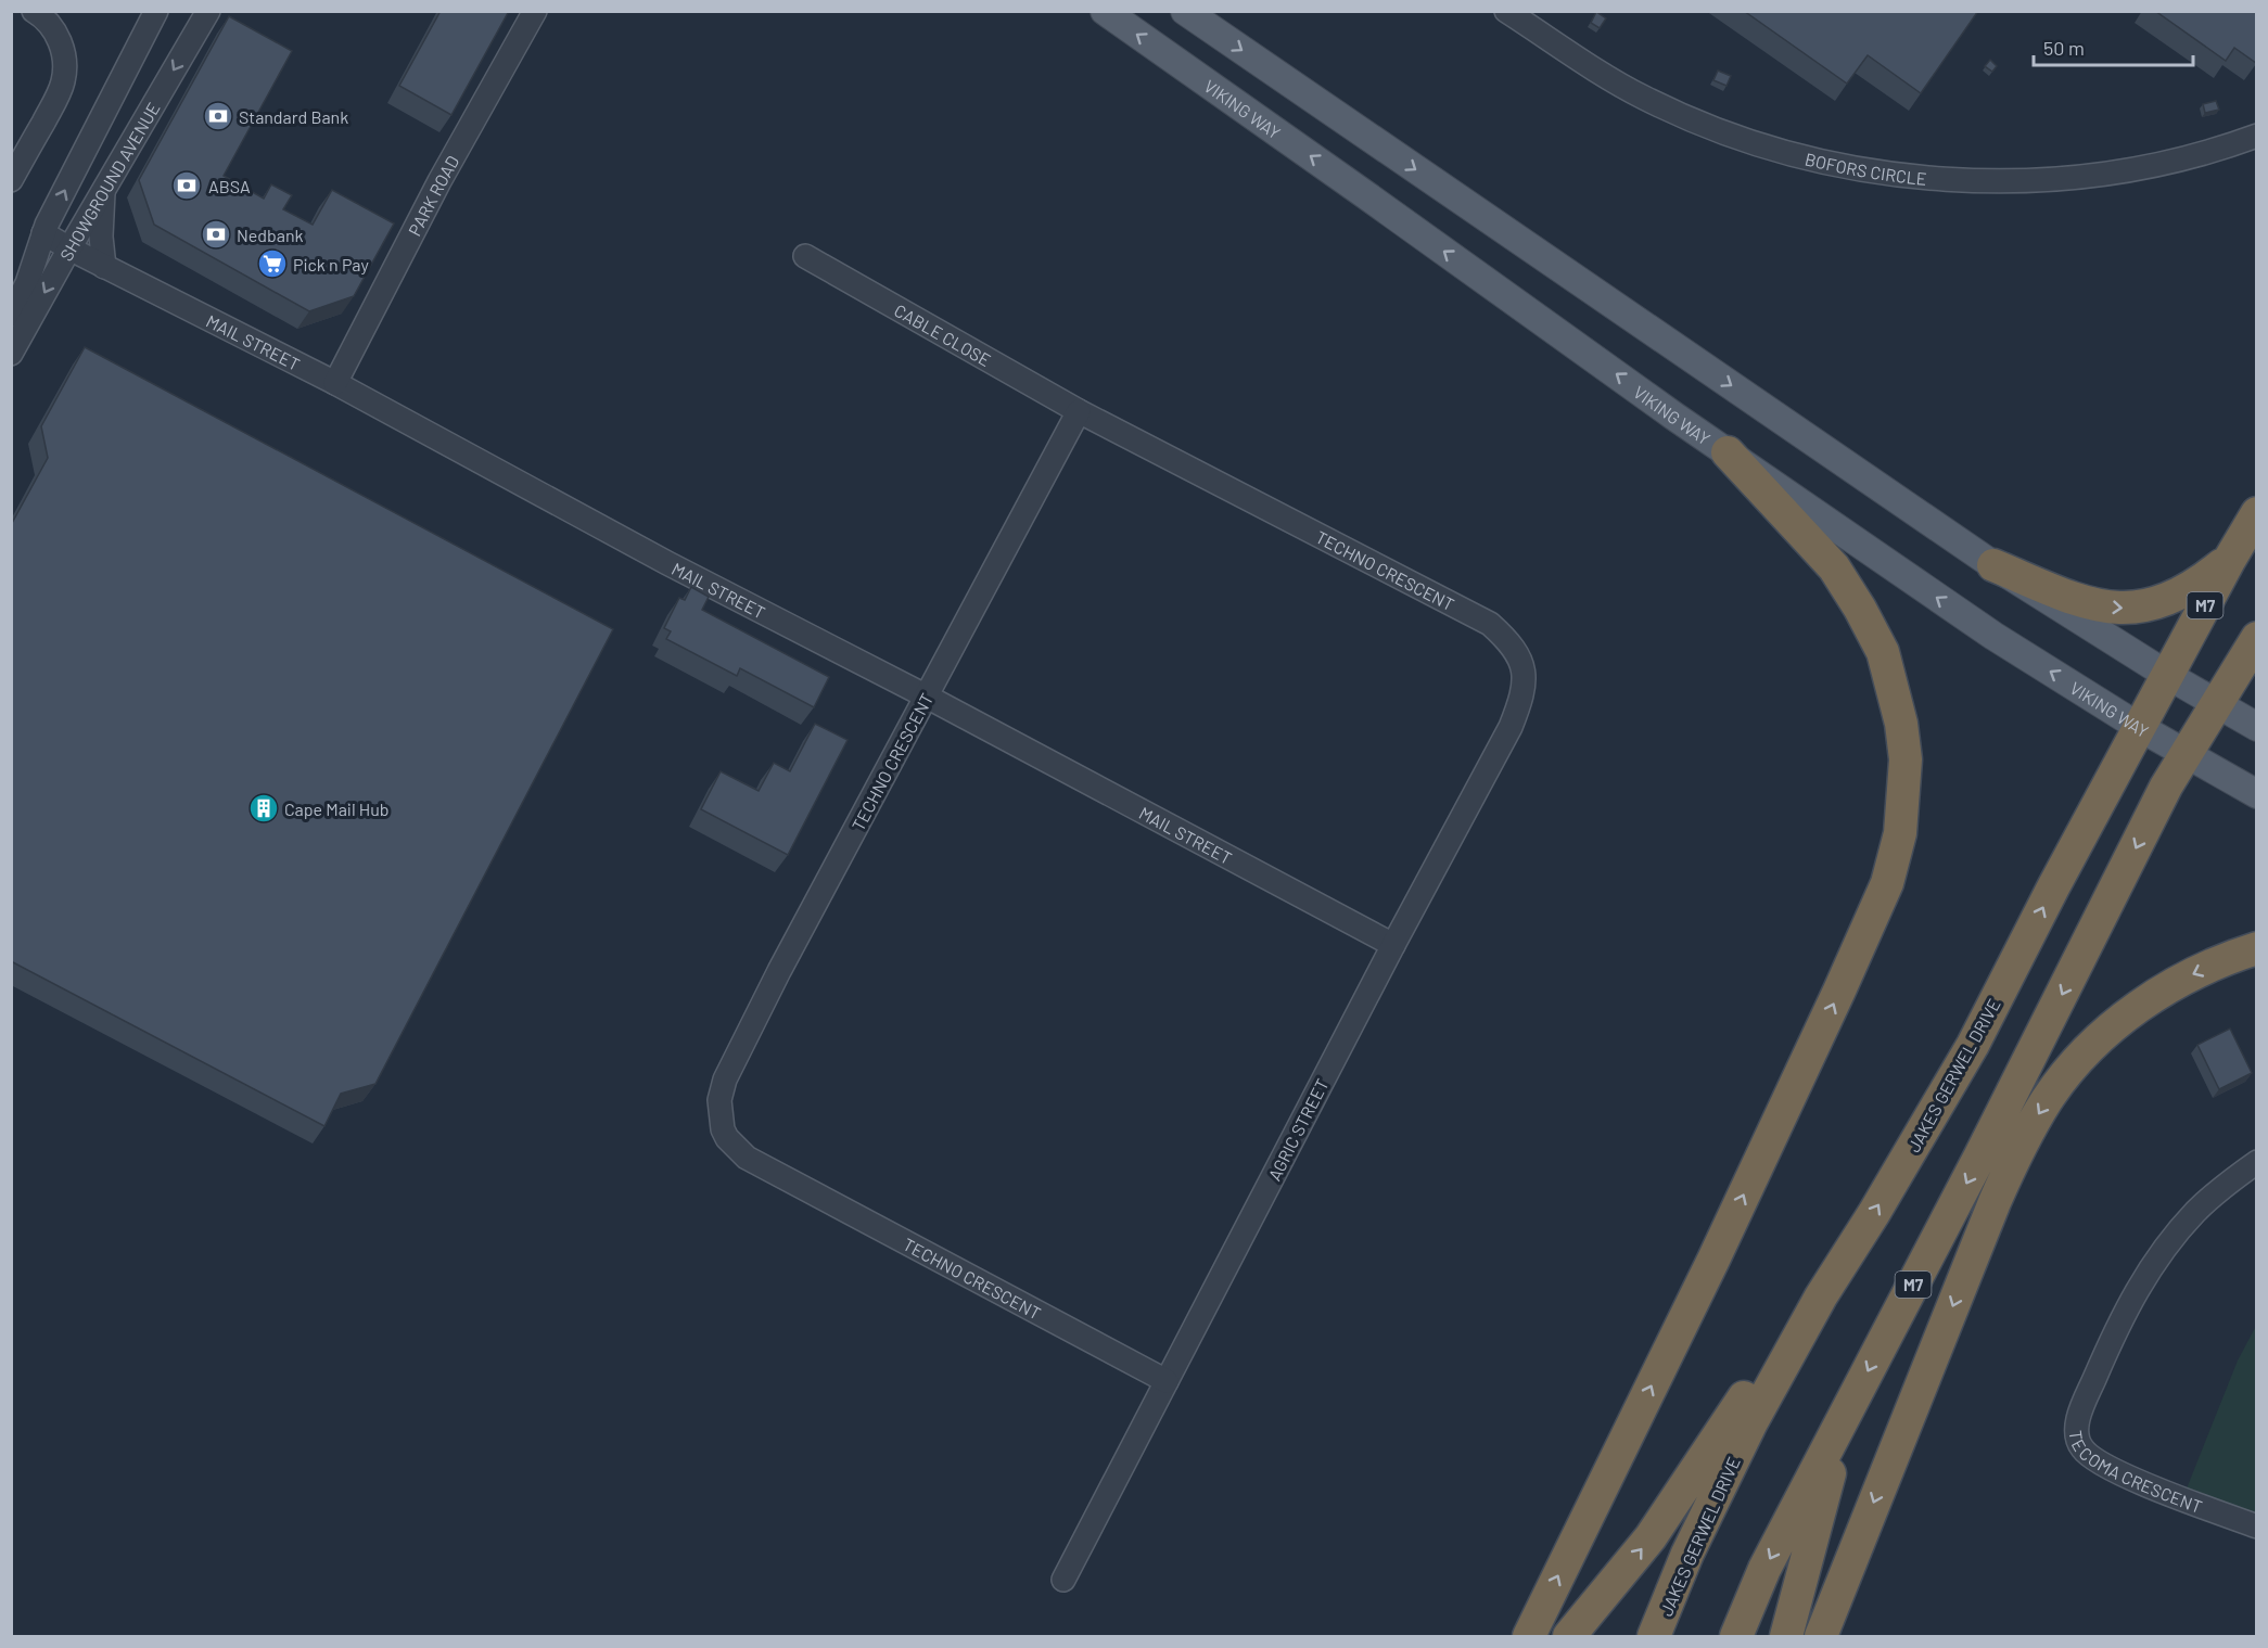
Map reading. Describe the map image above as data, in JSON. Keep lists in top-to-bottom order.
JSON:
{
  "streets": {
    "highway": ["M7", "JAKES GERWEL DRIVE"],
    "main road": ["VIKING WAY"],
    "street": [
      "BOFORS CIRCLE",
      "SHOWGROUND AVENUE",
      "PARK ROAD",
      "CABLE CLOSE",
      "MAIL STREET",
      "TECHNO CRESCENT",
      "AGRIC STREET",
      "TECOMA CRESCENT"
    ]
  },
  "crossings": [
    ["VIKING WAY", "M7"],
    ["VIKING WAY", "JAKES GERWEL DRIVE"],
    ["SHOWGROUND AVENUE", "MAIL STREET"],
    ["PARK ROAD", "MAIL STREET"],
    ["CABLE CLOSE", "TECHNO CRESCENT"],
    ["MAIL STREET", "TECHNO CRESCENT"],
    ["MAIL STREET", "AGRIC STREET"],
    ["TECHNO CRESCENT", "AGRIC STREET"]
  ],
  "places": {
    "bank": ["Standard Bank", "ABSA", "Nedbank"],
    "supermarket": ["Pick n Pay"],
    "building": ["Cape Mail Hub"]
  },
  "scale_bar": "50 m"
}
